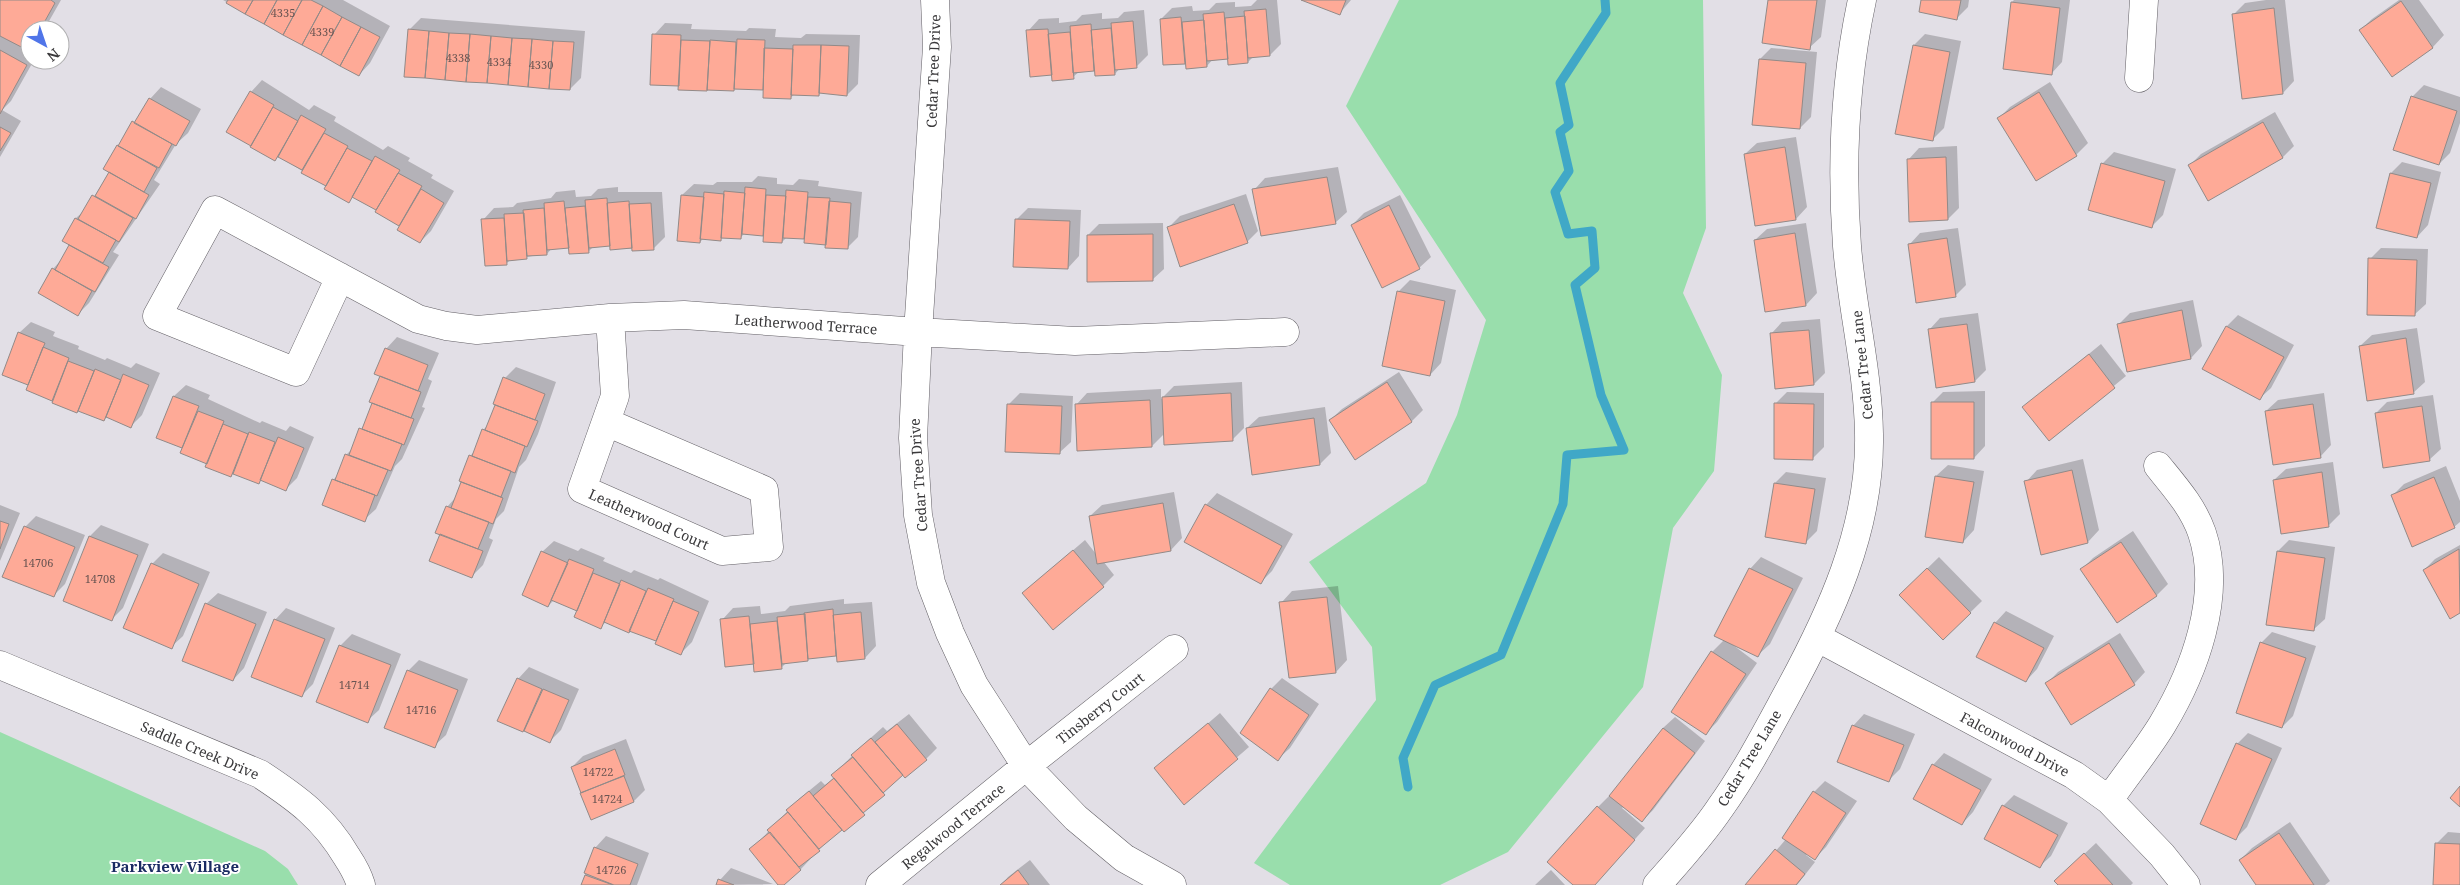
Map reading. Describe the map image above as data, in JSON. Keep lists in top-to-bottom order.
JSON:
{
  "streets": {
    "street": [
      "Cedar Tree Drive",
      "Leatherwood Terrace",
      "Cedar Tree Lane",
      "Leatherwood Court",
      "Tinsberry Court",
      "Falconwood Drive",
      "Saddle Creek Drive",
      "Regalwood Terrace"
    ]
  },
  "crossings": [
    ["Cedar Tree Drive", "Leatherwood Terrace"],
    ["Cedar Tree Drive", "Tinsberry Court"],
    ["Cedar Tree Drive", "Regalwood Terrace"],
    ["Leatherwood Terrace", "Leatherwood Court"],
    ["Cedar Tree Lane", "Falconwood Drive"],
    ["Tinsberry Court", "Regalwood Terrace"]
  ],
  "districts": ["Parkview Village"],
  "house_numbers": [
    "4335",
    "4339",
    "4338",
    "4334",
    "4330",
    "14706",
    "14708",
    "14714",
    "14716",
    "14722",
    "14724",
    "14726"
  ],
  "north": "bottom right"
}
